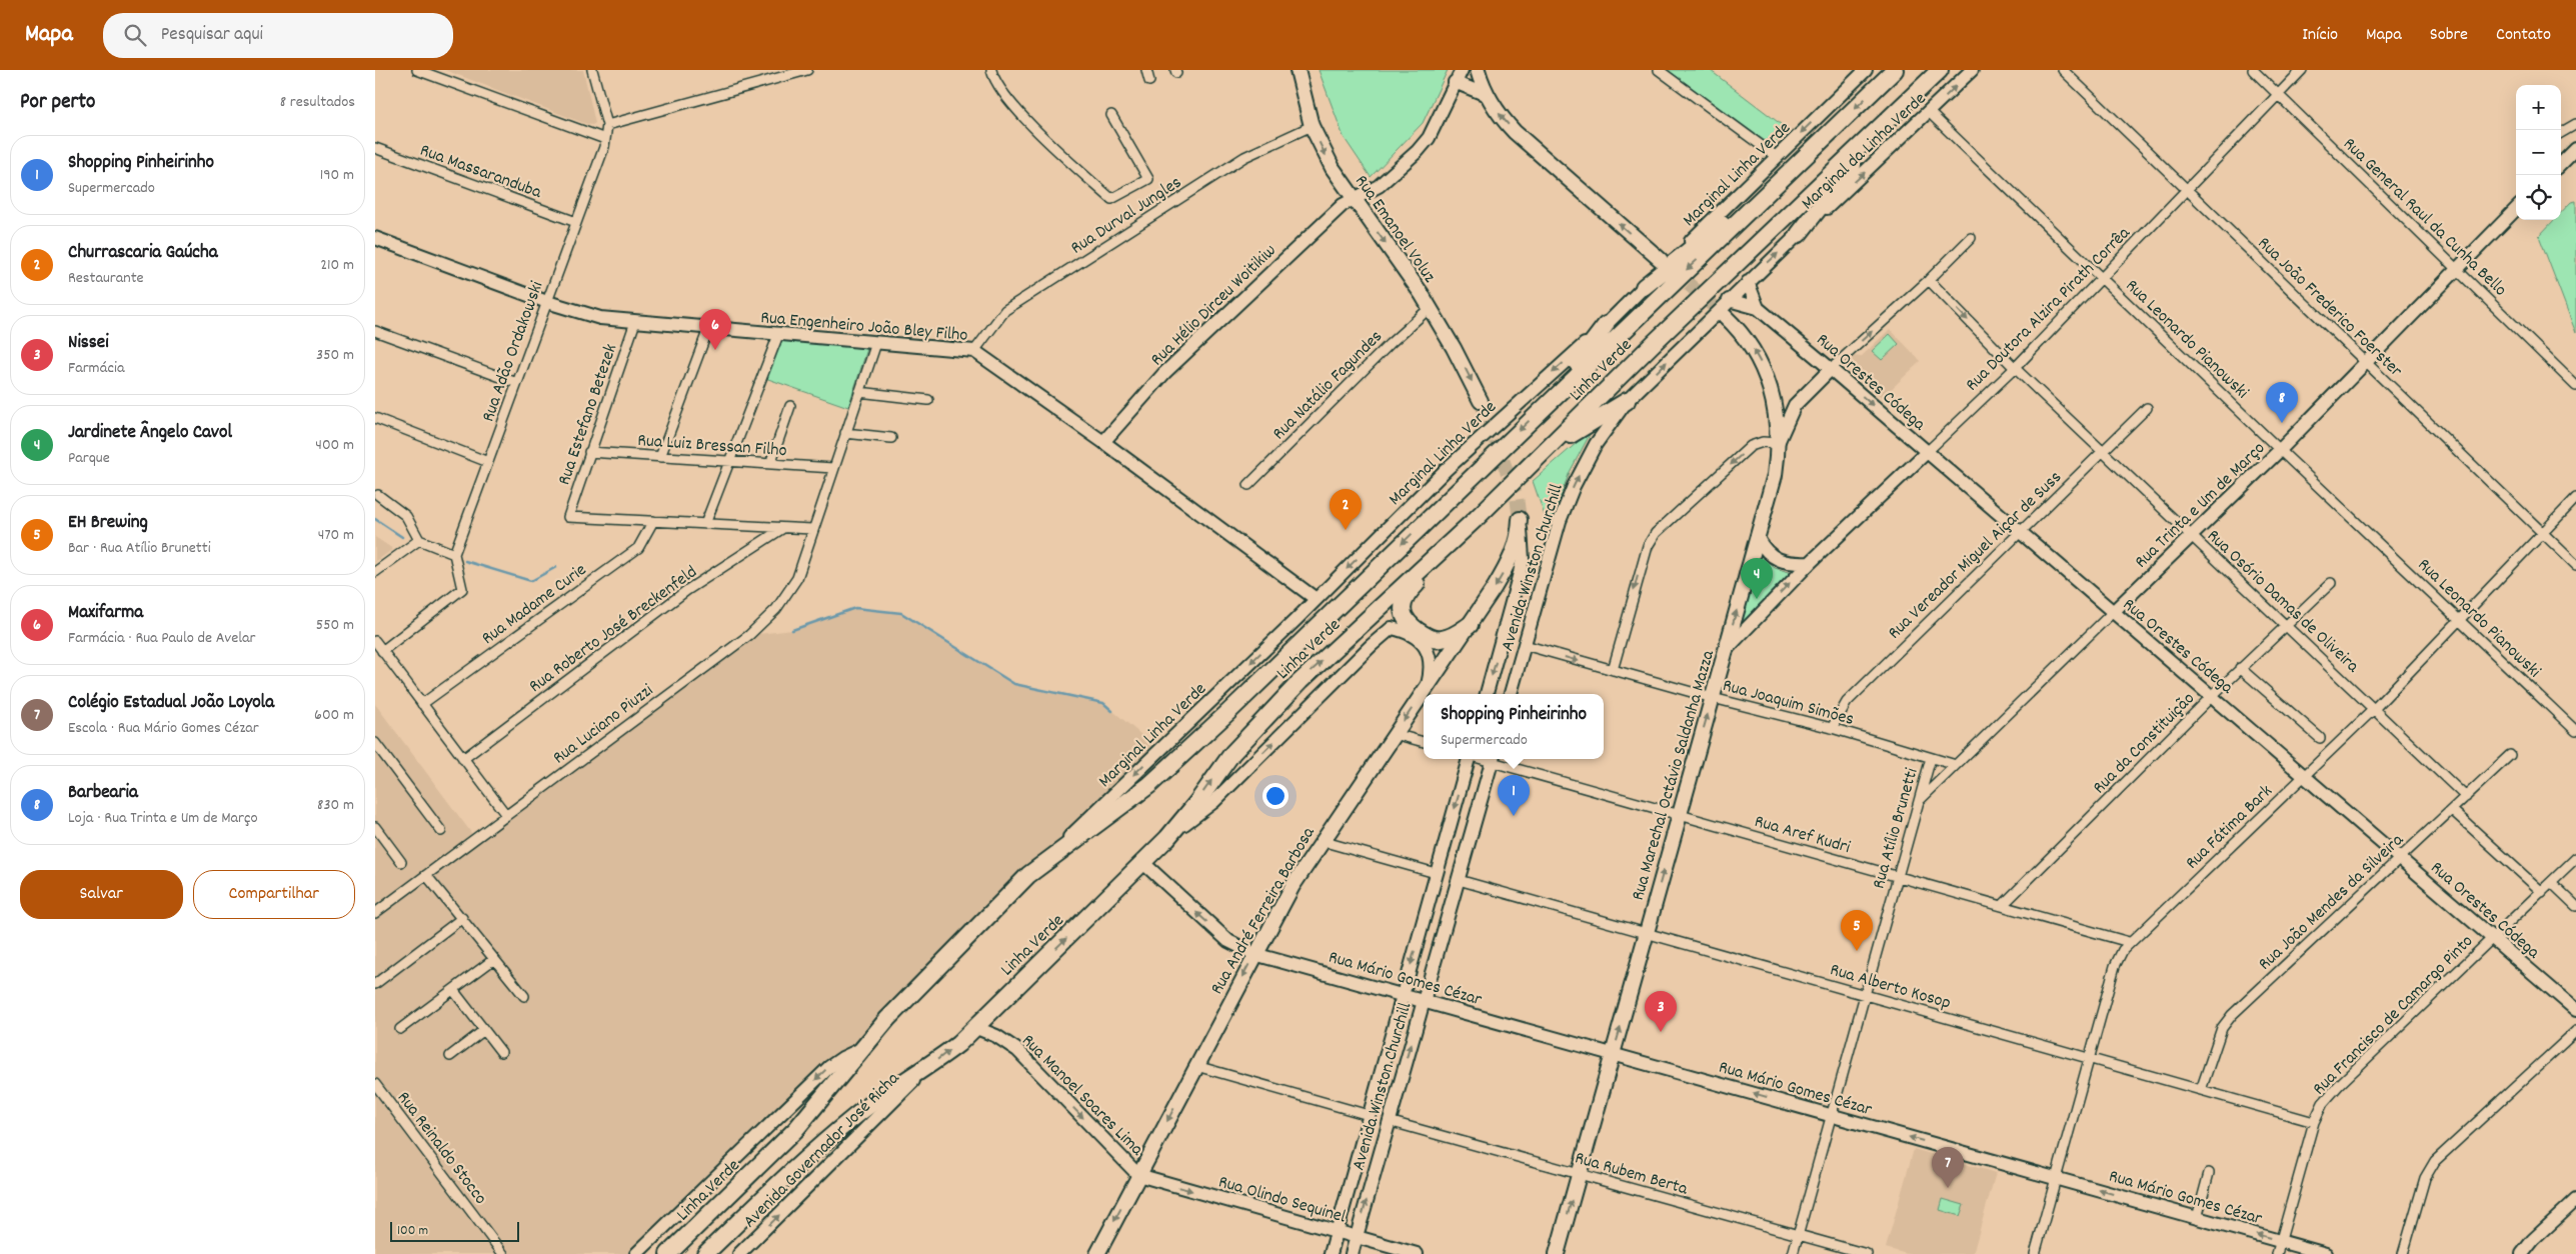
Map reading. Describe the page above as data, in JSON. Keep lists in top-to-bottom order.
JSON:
{
  "streets": {
    "highway": ["Linha Verde"],
    "main road": [
      "Marginal da Linha Verde",
      "Marginal Linha Verde",
      "Rua Emanoel Voluz",
      "Rua Hélio Dirceu Woitikiw",
      "Rua Doutora Alzira Pirath Corrêa",
      "Rua Engenheiro João Bley Filho",
      "Rua Orestes Códega",
      "Rua Trinta e Um de Março",
      "Avenida Winston Churchill",
      "Rua Marechal Octávio Saldanha Mazza",
      "Rua André Ferreira Barbosa",
      "Rua Mário Gomes Cézar",
      "Rua Manoel Soares Lima",
      "Avenida Governador José Richa",
      "Rua Olindo Sequinel"
    ],
    "street": [
      "Rua Massaranduba",
      "Rua Durval Jungles",
      "Rua General Raul da Cunha Bello",
      "Rua João Frederico Foerster",
      "Rua Leonardo Pianowski",
      "Rua Adão Ordakowski",
      "Rua Natálio Fagundes",
      "Rua Estefano Betezek",
      "Rua Luiz Bressan Filho",
      "Rua Vereador Miguel Aiçar de Suss",
      "Rua Osório Damas de Oliveira",
      "Rua Madame Curie",
      "Rua Roberto José Breckenfeld",
      "Rua Joaquim Simões",
      "Rua Luciano Piuzzi",
      "Rua da Constituição",
      "Rua Fátima Bark",
      "Rua Atílio Brunetti",
      "Rua Aref Kudri",
      "Rua João Mendes da Silveira",
      "Rua Alberto Kosop",
      "Rua Francisco de Camargo Pinto",
      "Rua Reinaldo Stocco",
      "Rua Rubem Berta"
    ]
  },
  "crossings": [
    ["Marginal da Linha Verde", "Rua Leonardo Pianowski"],
    ["Rua Massaranduba", "Rua Adão Ordakowski"],
    ["Marginal Linha Verde", "Rua Engenheiro João Bley Filho"],
    ["Marginal Linha Verde", "Linha Verde"],
    ["Rua Durval Jungles", "Rua Emanoel Voluz"],
    ["Rua Durval Jungles", "Rua Engenheiro João Bley Filho"],
    ["Rua General Raul da Cunha Bello", "Rua Doutora Alzira Pirath Corrêa"],
    ["Rua General Raul da Cunha Bello", "Rua Trinta e Um de Março"],
    ["Rua Emanoel Voluz", "Rua Hélio Dirceu Woitikiw"],
    ["Rua Emanoel Voluz", "Rua Natálio Fagundes"],
    ["Rua Hélio Dirceu Woitikiw", "Rua Engenheiro João Bley Filho"],
    ["Rua João Frederico Foerster", "Rua Doutora Alzira Pirath Corrêa"],
    ["Rua João Frederico Foerster", "Rua Trinta e Um de Março"],
    ["Rua João Frederico Foerster", "Rua Fátima Bark"],
    ["Rua Doutora Alzira Pirath Corrêa", "Rua Leonardo Pianowski"],
    ["Rua Doutora Alzira Pirath Corrêa", "Rua Orestes Códega"],
    ["Rua Doutora Alzira Pirath Corrêa", "Rua Osório Damas de Oliveira"],
    ["Rua Doutora Alzira Pirath Corrêa", "Rua Marechal Octávio Saldanha Mazza"],
    ["Rua Engenheiro João Bley Filho", "Rua Adão Ordakowski"],
    ["Rua Engenheiro João Bley Filho", "Rua Estefano Betezek"],
    ["Rua Engenheiro João Bley Filho", "Rua Luciano Piuzzi"],
    ["Rua Leonardo Pianowski", "Rua Trinta e Um de Março"],
    ["Rua Leonardo Pianowski", "Rua Fátima Bark"],
    ["Linha Verde", "Rua Mário Gomes Cézar"],
    ["Linha Verde", "Rua Manoel Soares Lima"],
    ["Linha Verde", "Avenida Governador José Richa"],
    ["Rua Orestes Códega", "Rua Trinta e Um de Março"],
    ["Rua Orestes Códega", "Rua Vereador Miguel Aiçar de Suss"],
    ["Rua Orestes Códega", "Rua da Constituição"],
    ["Rua Orestes Códega", "Rua Fátima Bark"],
    ["Rua Orestes Códega", "Rua João Mendes da Silveira"],
    ["Rua Orestes Códega", "Rua Francisco de Camargo Pinto"],
    ["Rua Estefano Betezek", "Rua Luiz Bressan Filho"],
    ["Rua Estefano Betezek", "Rua Madame Curie"],
    ["Rua Luiz Bressan Filho", "Rua Luciano Piuzzi"],
    ["Rua Trinta e Um de Março", "Rua Osório Damas de Oliveira"],
    ["Rua Trinta e Um de Março", "Rua Joaquim Simões"],
    ["Rua Trinta e Um de Março", "Rua Atílio Brunetti"],
    ["Rua Vereador Miguel Aiçar de Suss", "Rua Osório Damas de Oliveira"],
    ["Rua Vereador Miguel Aiçar de Suss", "Rua Joaquim Simões"],
    ["Avenida Winston Churchill", "Rua Joaquim Simões"],
    ["Avenida Winston Churchill", "Rua André Ferreira Barbosa"],
    ["Avenida Winston Churchill", "Rua Mário Gomes Cézar"],
    ["Avenida Winston Churchill", "Rua Alberto Kosop"],
    ["Avenida Winston Churchill", "Rua Rubem Berta"],
    ["Avenida Winston Churchill", "Rua Olindo Sequinel"],
    ["Rua Osório Damas de Oliveira", "Rua da Constituição"],
    ["Rua Osório Damas de Oliveira", "Rua Fátima Bark"],
    ["Rua Osório Damas de Oliveira", "Rua João Mendes da Silveira"],
    ["Rua Joaquim Simões", "Rua Marechal Octávio Saldanha Mazza"],
    ["Rua Joaquim Simões", "Rua Atílio Brunetti"],
    ["Rua da Constituição", "Rua Aref Kudri"],
    ["Rua Marechal Octávio Saldanha Mazza", "Rua Aref Kudri"],
    ["Rua Marechal Octávio Saldanha Mazza", "Rua Mário Gomes Cézar"],
    ["Rua Marechal Octávio Saldanha Mazza", "Rua Alberto Kosop"],
    ["Rua Marechal Octávio Saldanha Mazza", "Rua Rubem Berta"],
    ["Rua Fátima Bark", "Rua Aref Kudri"],
    ["Rua Fátima Bark", "Rua Mário Gomes Cézar"],
    ["Rua Fátima Bark", "Rua Alberto Kosop"],
    ["Rua Atílio Brunetti", "Rua Aref Kudri"],
    ["Rua Atílio Brunetti", "Rua Mário Gomes Cézar"],
    ["Rua Atílio Brunetti", "Rua Alberto Kosop"],
    ["Rua Atílio Brunetti", "Rua Rubem Berta"],
    ["Rua João Mendes da Silveira", "Rua Alberto Kosop"],
    ["Rua André Ferreira Barbosa", "Rua Mário Gomes Cézar"],
    ["Rua André Ferreira Barbosa", "Rua Manoel Soares Lima"],
    ["Rua André Ferreira Barbosa", "Rua Olindo Sequinel"],
    ["Rua Mário Gomes Cézar", "Rua Francisco de Camargo Pinto"],
    ["Rua Alberto Kosop", "Rua Francisco de Camargo Pinto"],
    ["Rua Manoel Soares Lima", "Rua Olindo Sequinel"]
  ],
  "one_way": [
    "Marginal da Linha Verde",
    "Marginal Linha Verde",
    "Rua Emanoel Voluz",
    "Rua Marechal Octávio Saldanha Mazza",
    "Rua André Ferreira Barbosa",
    "Rua Mário Gomes Cézar",
    "Rua Manoel Soares Lima",
    "Rua Olindo Sequinel"
  ],
  "scale_bar": "100 m",
  "page": {
    "header": "Mapa",
    "search": "Pesquisar aqui",
    "nav": [
      "Início",
      "Mapa",
      "Sobre",
      "Contato"
    ],
    "heading": ["Por perto", "8 resultados"],
    "map_buttons": ["+", "−"],
    "list": [
      {
        "mark": "1",
        "name": "Shopping Pinheirinho",
        "note": "Supermercado",
        "value": "190 m"
      },
      {
        "mark": "2",
        "name": "Churrascaria Gaúcha",
        "note": "Restaurante",
        "value": "210 m"
      },
      {
        "mark": "3",
        "name": "Nissei",
        "note": "Farmácia",
        "value": "350 m"
      },
      {
        "mark": "4",
        "name": "Jardinete Ângelo Cavol",
        "note": "Parque",
        "value": "400 m"
      },
      {
        "mark": "5",
        "name": "EH Brewing",
        "note": "Bar · Rua Atílio Brunetti",
        "value": "470 m"
      },
      {
        "mark": "6",
        "name": "Maxifarma",
        "note": "Farmácia · Rua Paulo de Avelar",
        "value": "550 m"
      },
      {
        "mark": "7",
        "name": "Colégio Estadual João Loyola",
        "note": "Escola · Rua Mário Gomes Cézar",
        "value": "600 m"
      },
      {
        "mark": "8",
        "name": "Barbearia",
        "note": "Loja · Rua Trinta e Um de Março",
        "value": "830 m"
      }
    ],
    "pins": [
      "6",
      "8",
      "2",
      "4",
      "1",
      "5",
      "3",
      "7"
    ],
    "popup": ["Shopping Pinheirinho", "Supermercado"],
    "buttons": ["Salvar", "Compartilhar"],
    "scale": "100 m"
  }
}
